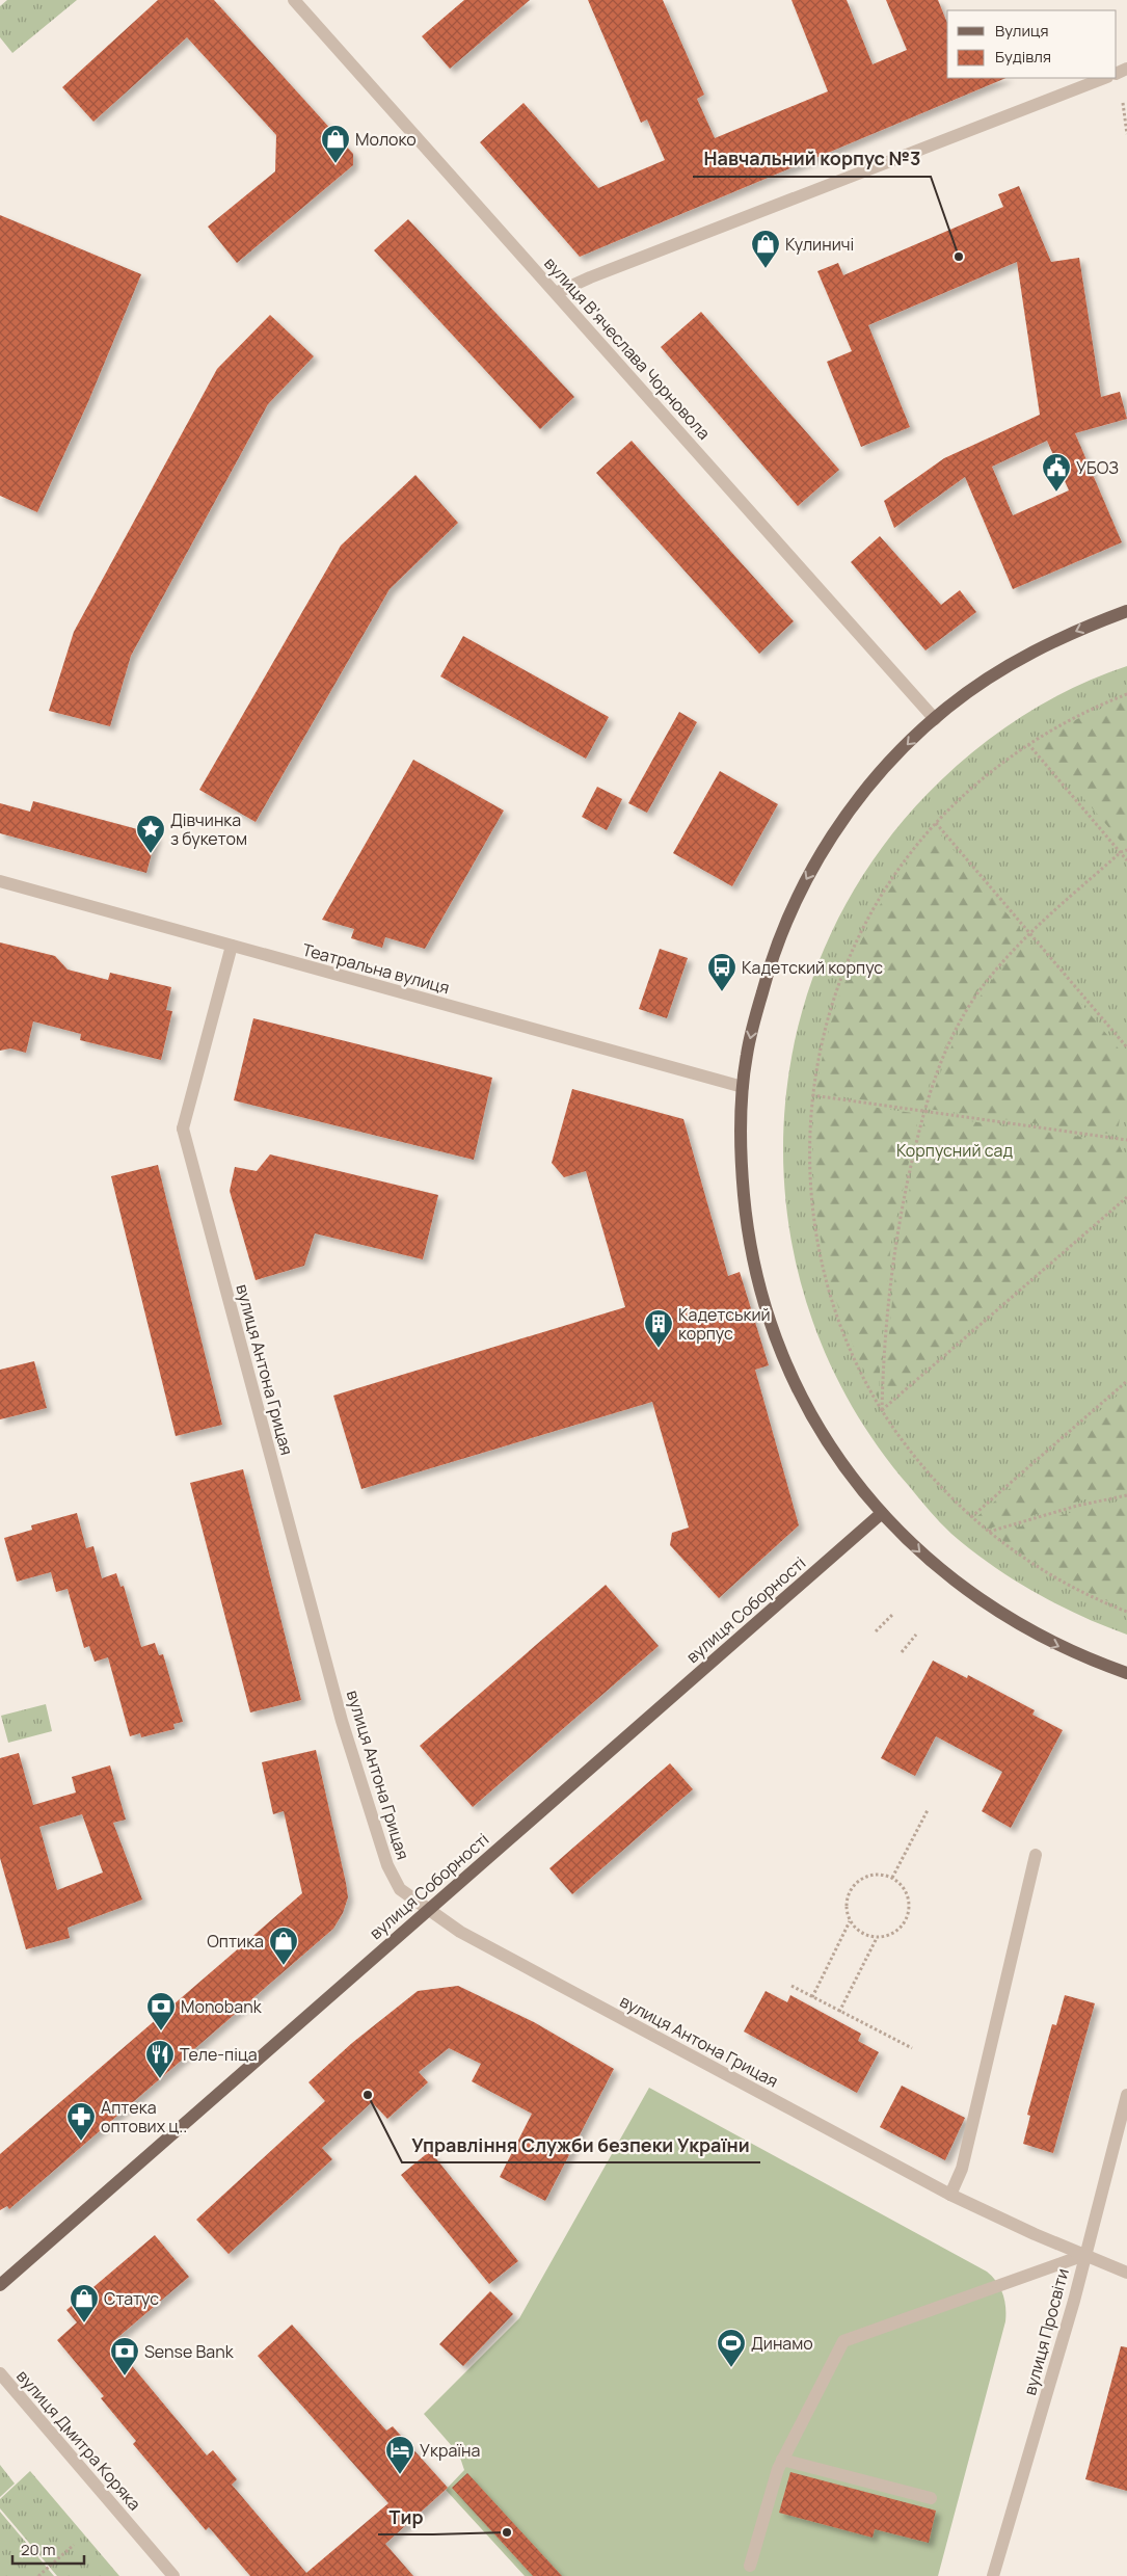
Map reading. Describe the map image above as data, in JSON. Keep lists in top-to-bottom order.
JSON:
{
  "streets": {
    "main road": ["вулиця Соборності"],
    "street": [
      "вулиця Вʼячеслава Чорновола",
      "Театральна вулиця",
      "вулиця Антона Грицая",
      "вулиця Просвіти",
      "вулиця Дмитра Коряка"
    ]
  },
  "crossings": [
    ["Театральна вулиця", "вулиця Антона Грицая"],
    ["вулиця Антона Грицая", "вулиця Соборності"],
    ["вулиця Антона Грицая", "вулиця Просвіти"]
  ],
  "parks": ["Корпусний сад"],
  "places": {
    "shop": [
      "Молоко",
      "Кулиничі",
      "Оптика",
      "Статус"
    ],
    "other": ["Навчальний корпус №3", "Управління Служби безпеки України", "Тир"],
    "public building": ["УБОЗ"],
    "place": ["Дівчинка з букетом"],
    "bus stop": ["Кадетский корпус"],
    "building": ["Кадетський корпус"],
    "bank": ["Monobank", "Sense Bank"],
    "restaurant": ["Теле-піца"],
    "pharmacy": ["Аптека оптових ц.."],
    "sports": ["Динамо"],
    "hotel": ["Україна"]
  },
  "legend": ["Вулиця", "Будівля"],
  "scale_bar": "20 m"
}
